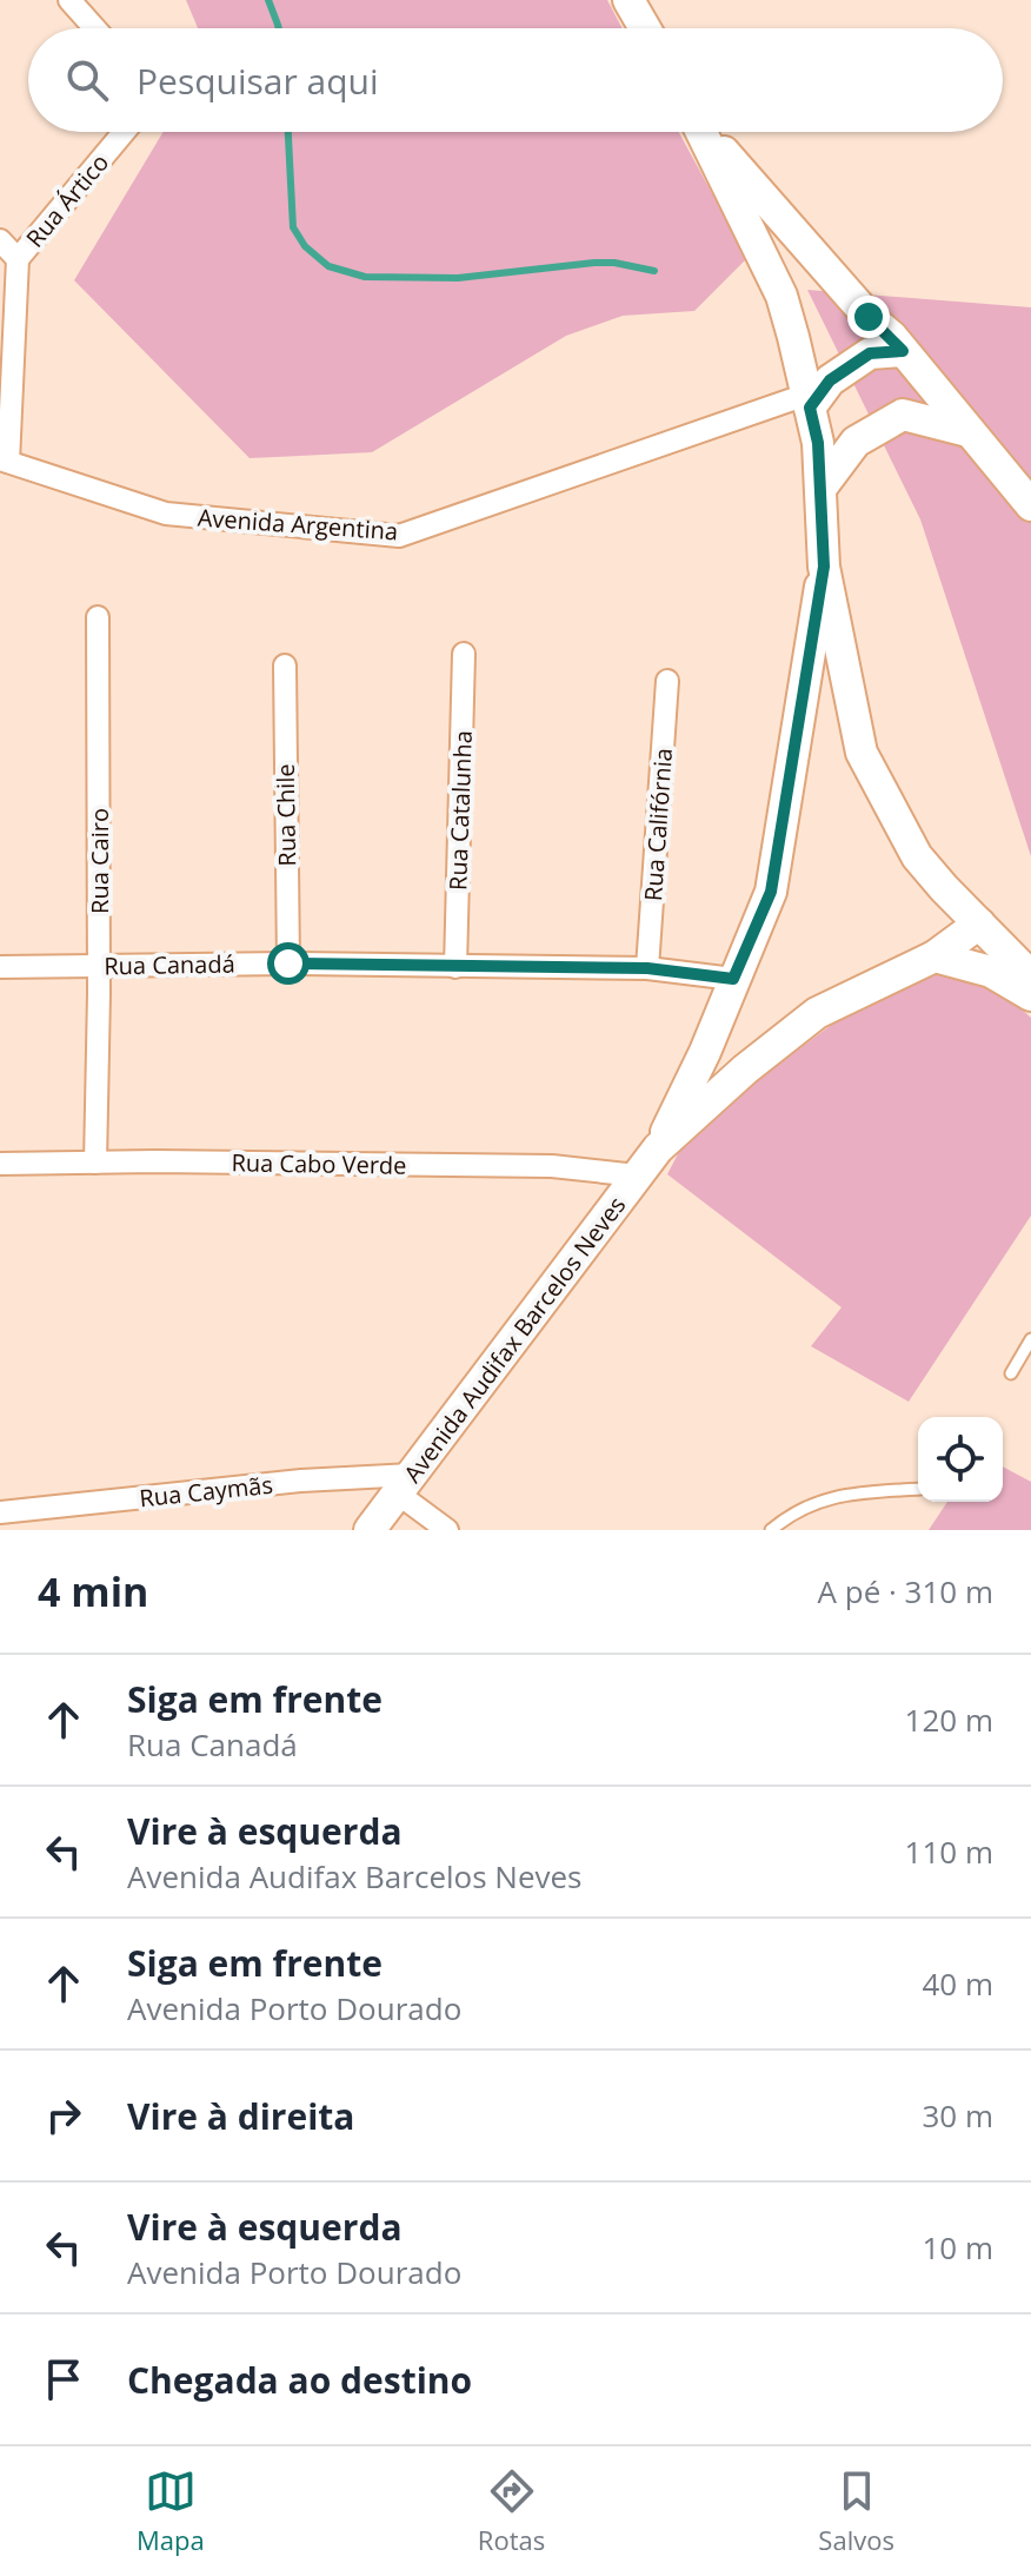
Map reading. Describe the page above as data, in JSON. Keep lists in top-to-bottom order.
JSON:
{
  "streets": {
    "main road": ["Avenida Audifax Barcelos Neves"],
    "street": [
      "Rua Ártico",
      "Avenida Argentina",
      "Rua Catalunha",
      "Rua Chile",
      "Rua Califórnia",
      "Rua Cairo",
      "Rua Canadá",
      "Rua Cabo Verde",
      "Rua Caymãs"
    ]
  },
  "crossings": [
    ["Rua Ártico", "Avenida Argentina"],
    ["Rua Catalunha", "Rua Canadá"],
    ["Rua Chile", "Rua Canadá"],
    ["Rua Califórnia", "Rua Canadá"],
    ["Rua Cairo", "Rua Canadá"],
    ["Rua Cairo", "Rua Cabo Verde"],
    ["Rua Canadá", "Avenida Audifax Barcelos Neves"],
    ["Rua Cabo Verde", "Avenida Audifax Barcelos Neves"],
    ["Avenida Audifax Barcelos Neves", "Rua Caymãs"]
  ],
  "page": {
    "search": "Pesquisar aqui",
    "heading": ["4 min", "A pé · 310 m"],
    "list": [
      ["Siga em frente", "Rua Canadá", "120 m"],
      ["Vire à esquerda", "Avenida Audifax Barcelos Neves", "110 m"],
      ["Siga em frente", "Avenida Porto Dourado", "40 m"],
      ["Vire à direita", "30 m"],
      ["Vire à esquerda", "Avenida Porto Dourado", "10 m"],
      "Chegada ao destino"
    ],
    "nav": ["Mapa", "Rotas", "Salvos"]
  }
}
